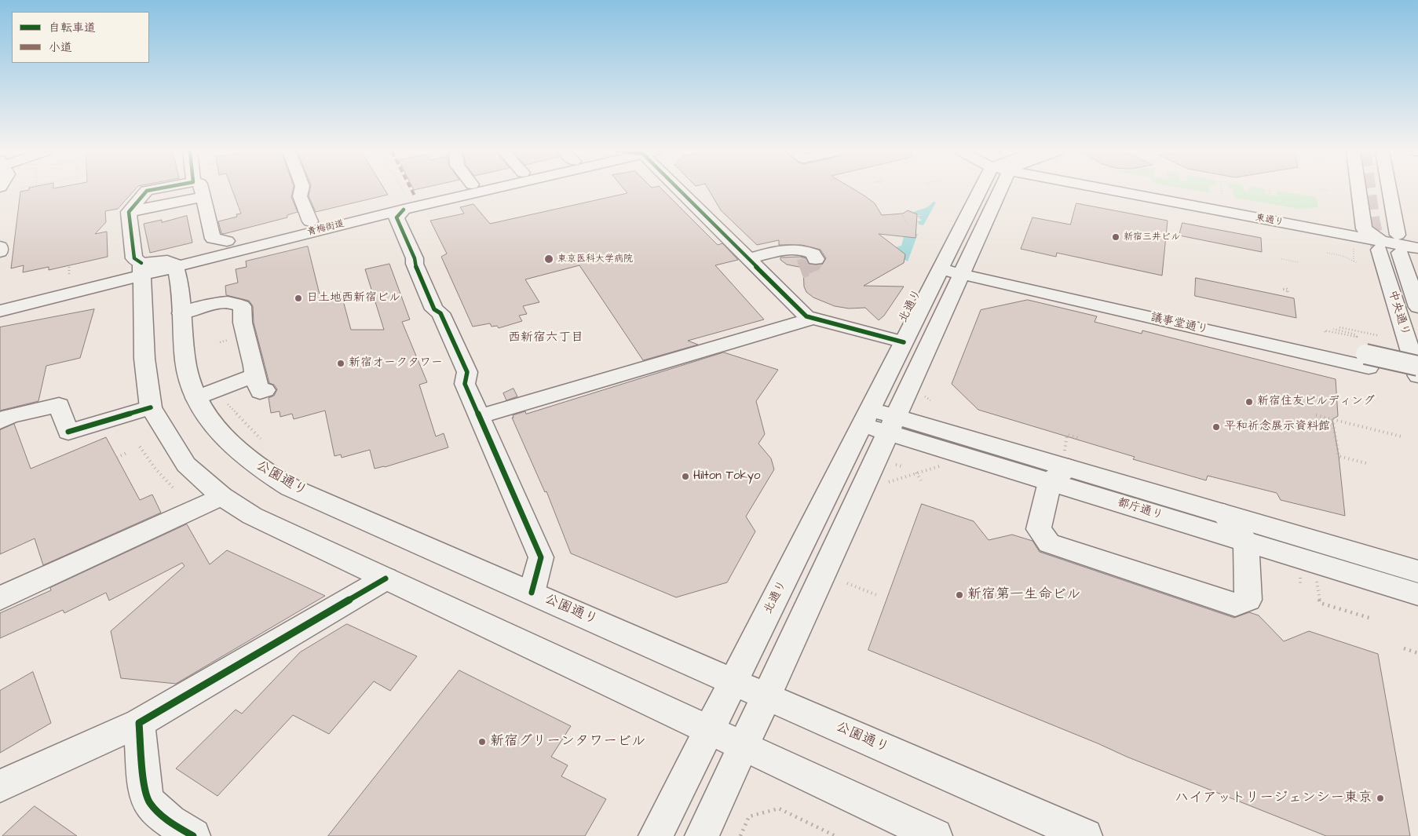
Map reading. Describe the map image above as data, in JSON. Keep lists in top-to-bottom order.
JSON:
{
  "streets": {
    "main road": [
      "東通り",
      "青梅街道",
      "北通り",
      "中央通り",
      "議事堂通り",
      "公園通り",
      "都庁通り"
    ]
  },
  "crossings": [
    ["東通り", "中央通り"],
    ["青梅街道", "公園通り"],
    ["北通り", "議事堂通り"],
    ["北通り", "公園通り"],
    ["北通り", "都庁通り"],
    ["中央通り", "議事堂通り"]
  ],
  "districts": ["西新宿六丁目"],
  "places": [
    "新宿三井ビル",
    "東京医科大学病院",
    "日土地西新宿ビル",
    "新宿オークタワー",
    "新宿住友ビルディング",
    "平和祈念展示資料館",
    "Hilton Tokyo",
    "新宿第一生命ビル",
    "新宿グリーンタワービル",
    "ハイアットリージェンシー東京"
  ],
  "legend": ["自転車道", "小道"]
}
